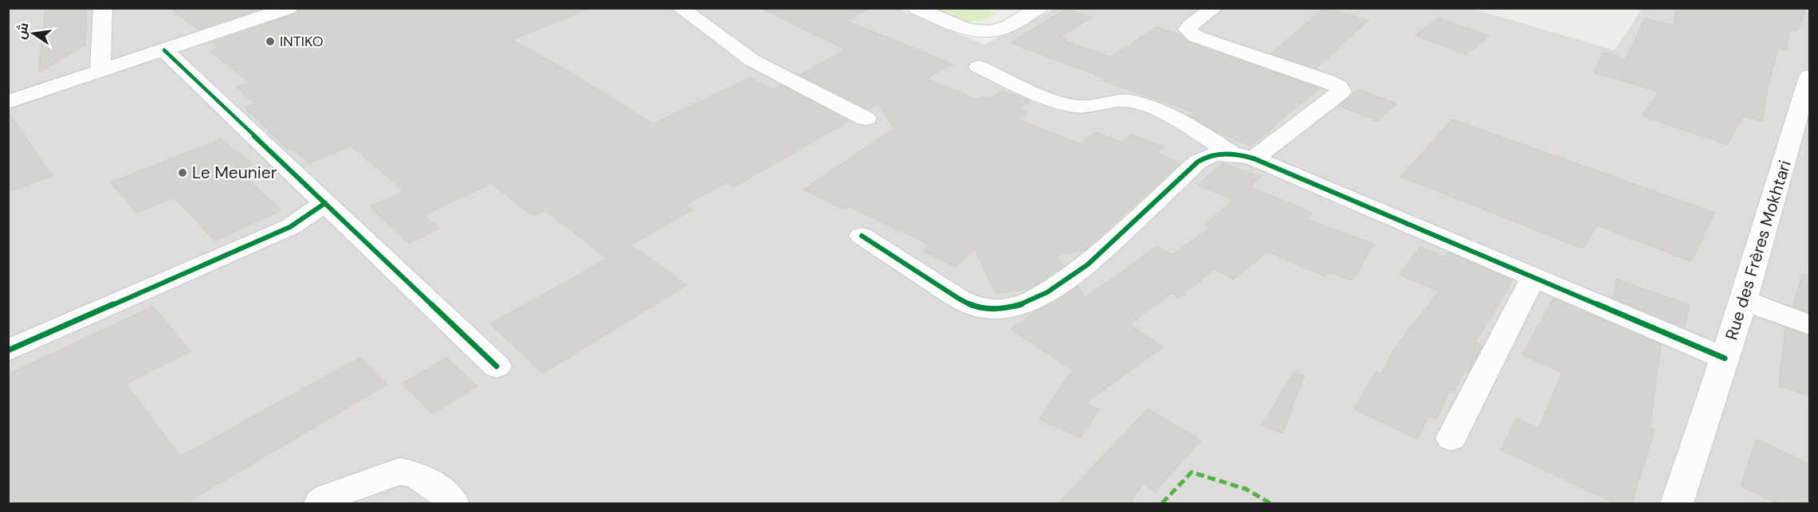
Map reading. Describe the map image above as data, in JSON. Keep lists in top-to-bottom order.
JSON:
{
  "streets": {
    "street": ["Rue des Frères Mokhtari"]
  },
  "places": ["INTIKO", "Le Meunier"],
  "north": "left"
}
